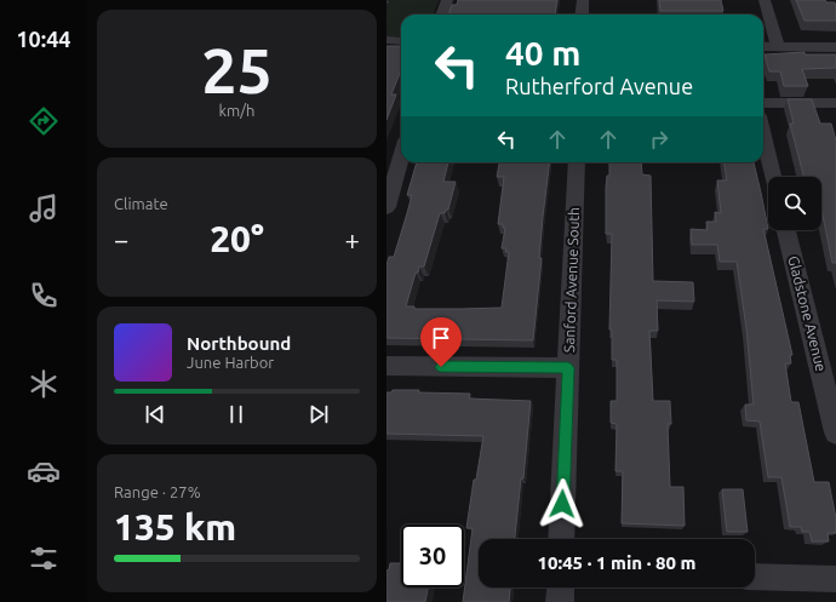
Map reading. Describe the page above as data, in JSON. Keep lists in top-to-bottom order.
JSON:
{
  "streets": {
    "street": ["Sanford Avenue South", "Gladstone Avenue"]
  },
  "page": {
    "tabs": "10:44",
    "tile": [
      ["25", "km/h"],
      "Climate",
      ["Range · 27%", "135 km"]
    ],
    "turn": ["40 m", "Rutherford Avenue"],
    "heat": ["−", "20°", "+"],
    "song": ["Northbound", "June Harbor"],
    "limit": "30",
    "trip": "10:45 · 1 min · 80 m"
  }
}
